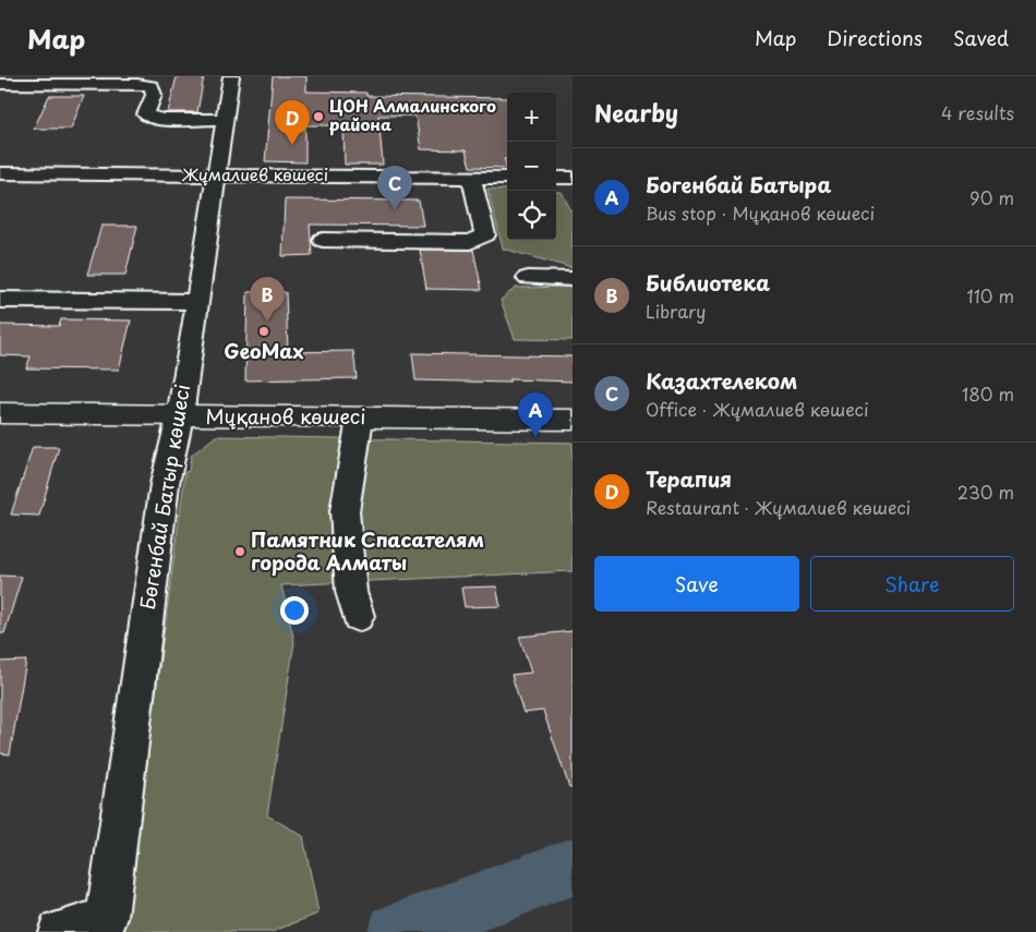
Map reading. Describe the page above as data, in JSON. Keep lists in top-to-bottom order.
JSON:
{
  "streets": {
    "main road": ["Мұқанов көшесі"],
    "street": ["Жұмалиев көшесі", "Бөгенбай Батыр көшесі"]
  },
  "crossings": [
    ["Жұмалиев көшесі", "Бөгенбай Батыр көшесі"],
    ["Мұқанов көшесі", "Бөгенбай Батыр көшесі"]
  ],
  "places": ["ЦОН Алмалинского района", "GeoMax", "Памятник Спасателям города Алматы"],
  "page": {
    "header": "Map",
    "nav": ["Map", "Directions", "Saved"],
    "heading": ["Nearby", "4 results"],
    "map_buttons": ["+", "−"],
    "pins": [
      "D",
      "C",
      "B",
      "A"
    ],
    "list": [
      {
        "mark": "A",
        "name": "Богенбай Батыра",
        "note": "Bus stop · Мұқанов көшесі",
        "value": "90 m"
      },
      {
        "mark": "B",
        "name": "Библиотека",
        "note": "Library",
        "value": "110 m"
      },
      {
        "mark": "C",
        "name": "Казахтелеком",
        "note": "Office · Жұмалиев көшесі",
        "value": "180 m"
      },
      {
        "mark": "D",
        "name": "Терапия",
        "note": "Restaurant · Жұмалиев көшесі",
        "value": "230 m"
      }
    ],
    "buttons": ["Save", "Share"]
  }
}
